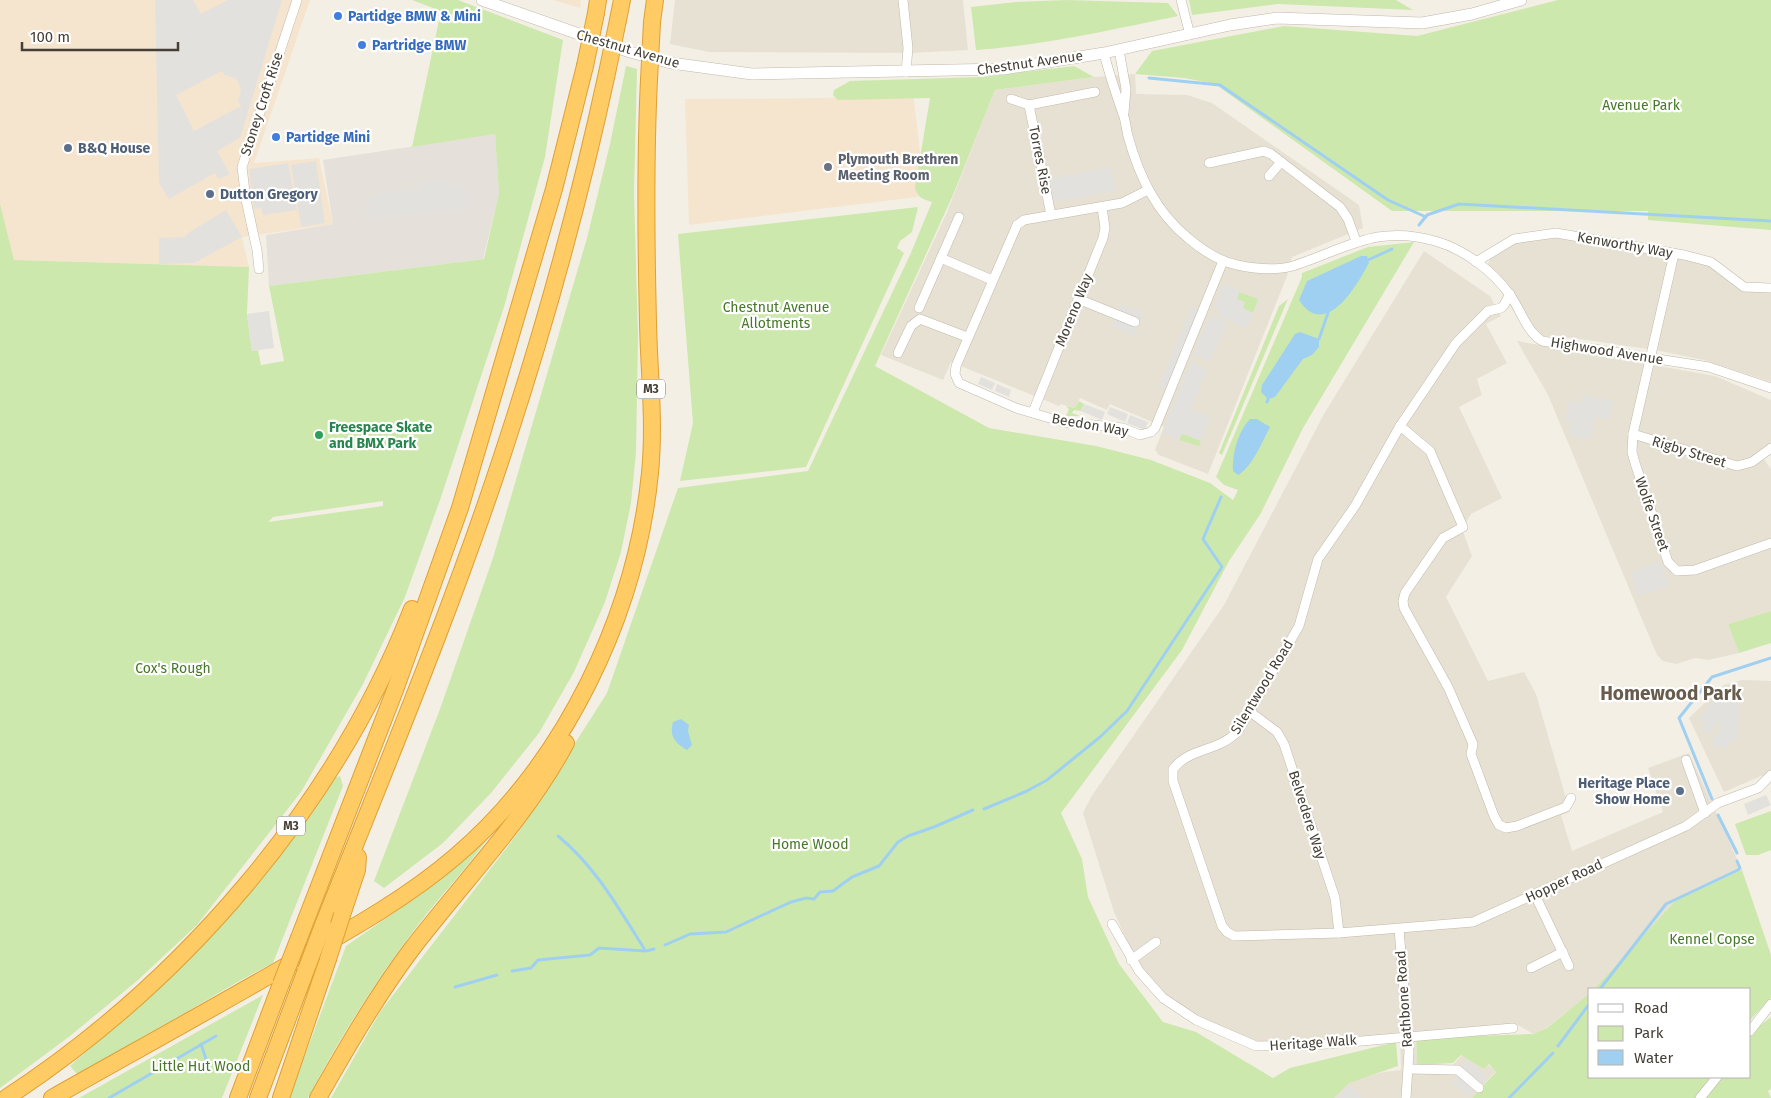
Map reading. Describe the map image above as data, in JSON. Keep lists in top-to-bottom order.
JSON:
{
  "streets": {
    "highway": ["M3"],
    "street": [
      "Chestnut Avenue",
      "Stoney Croft Rise",
      "Torres Rise",
      "Kenworthy Way",
      "Moreno Way",
      "Highwood Avenue",
      "Beedon Way",
      "Rigby Street",
      "Wolfe Street",
      "Silentwood Road",
      "Belvedere Way",
      "Hopper Road",
      "Rathbone Road",
      "Heritage Walk"
    ]
  },
  "crossings": [
    ["Chestnut Avenue", "Highwood Avenue"],
    ["Torres Rise", "Beedon Way"],
    ["Kenworthy Way", "Highwood Avenue"],
    ["Kenworthy Way", "Wolfe Street"],
    ["Moreno Way", "Beedon Way"],
    ["Highwood Avenue", "Beedon Way"],
    ["Highwood Avenue", "Wolfe Street"],
    ["Highwood Avenue", "Silentwood Road"],
    ["Rigby Street", "Wolfe Street"],
    ["Silentwood Road", "Belvedere Way"],
    ["Silentwood Road", "Hopper Road"],
    ["Silentwood Road", "Rathbone Road"],
    ["Hopper Road", "Rathbone Road"],
    ["Rathbone Road", "Heritage Walk"]
  ],
  "districts": ["Homewood Park"],
  "parks": [
    "Avenue Park",
    "Chestnut Avenue Allotments",
    "Cox's Rough",
    "Home Wood",
    "Kennel Copse",
    "Little Hut Wood"
  ],
  "places": [
    "Partidge BMW & Mini",
    "Partridge BMW",
    "Partidge Mini",
    "B&Q House",
    "Plymouth Brethren Meeting Room",
    "Dutton Gregory",
    "Freespace Skate and BMX Park",
    "Heritage Place Show Home"
  ],
  "legend": ["Road", "Park", "Water"],
  "scale_bar": "100 m"
}
